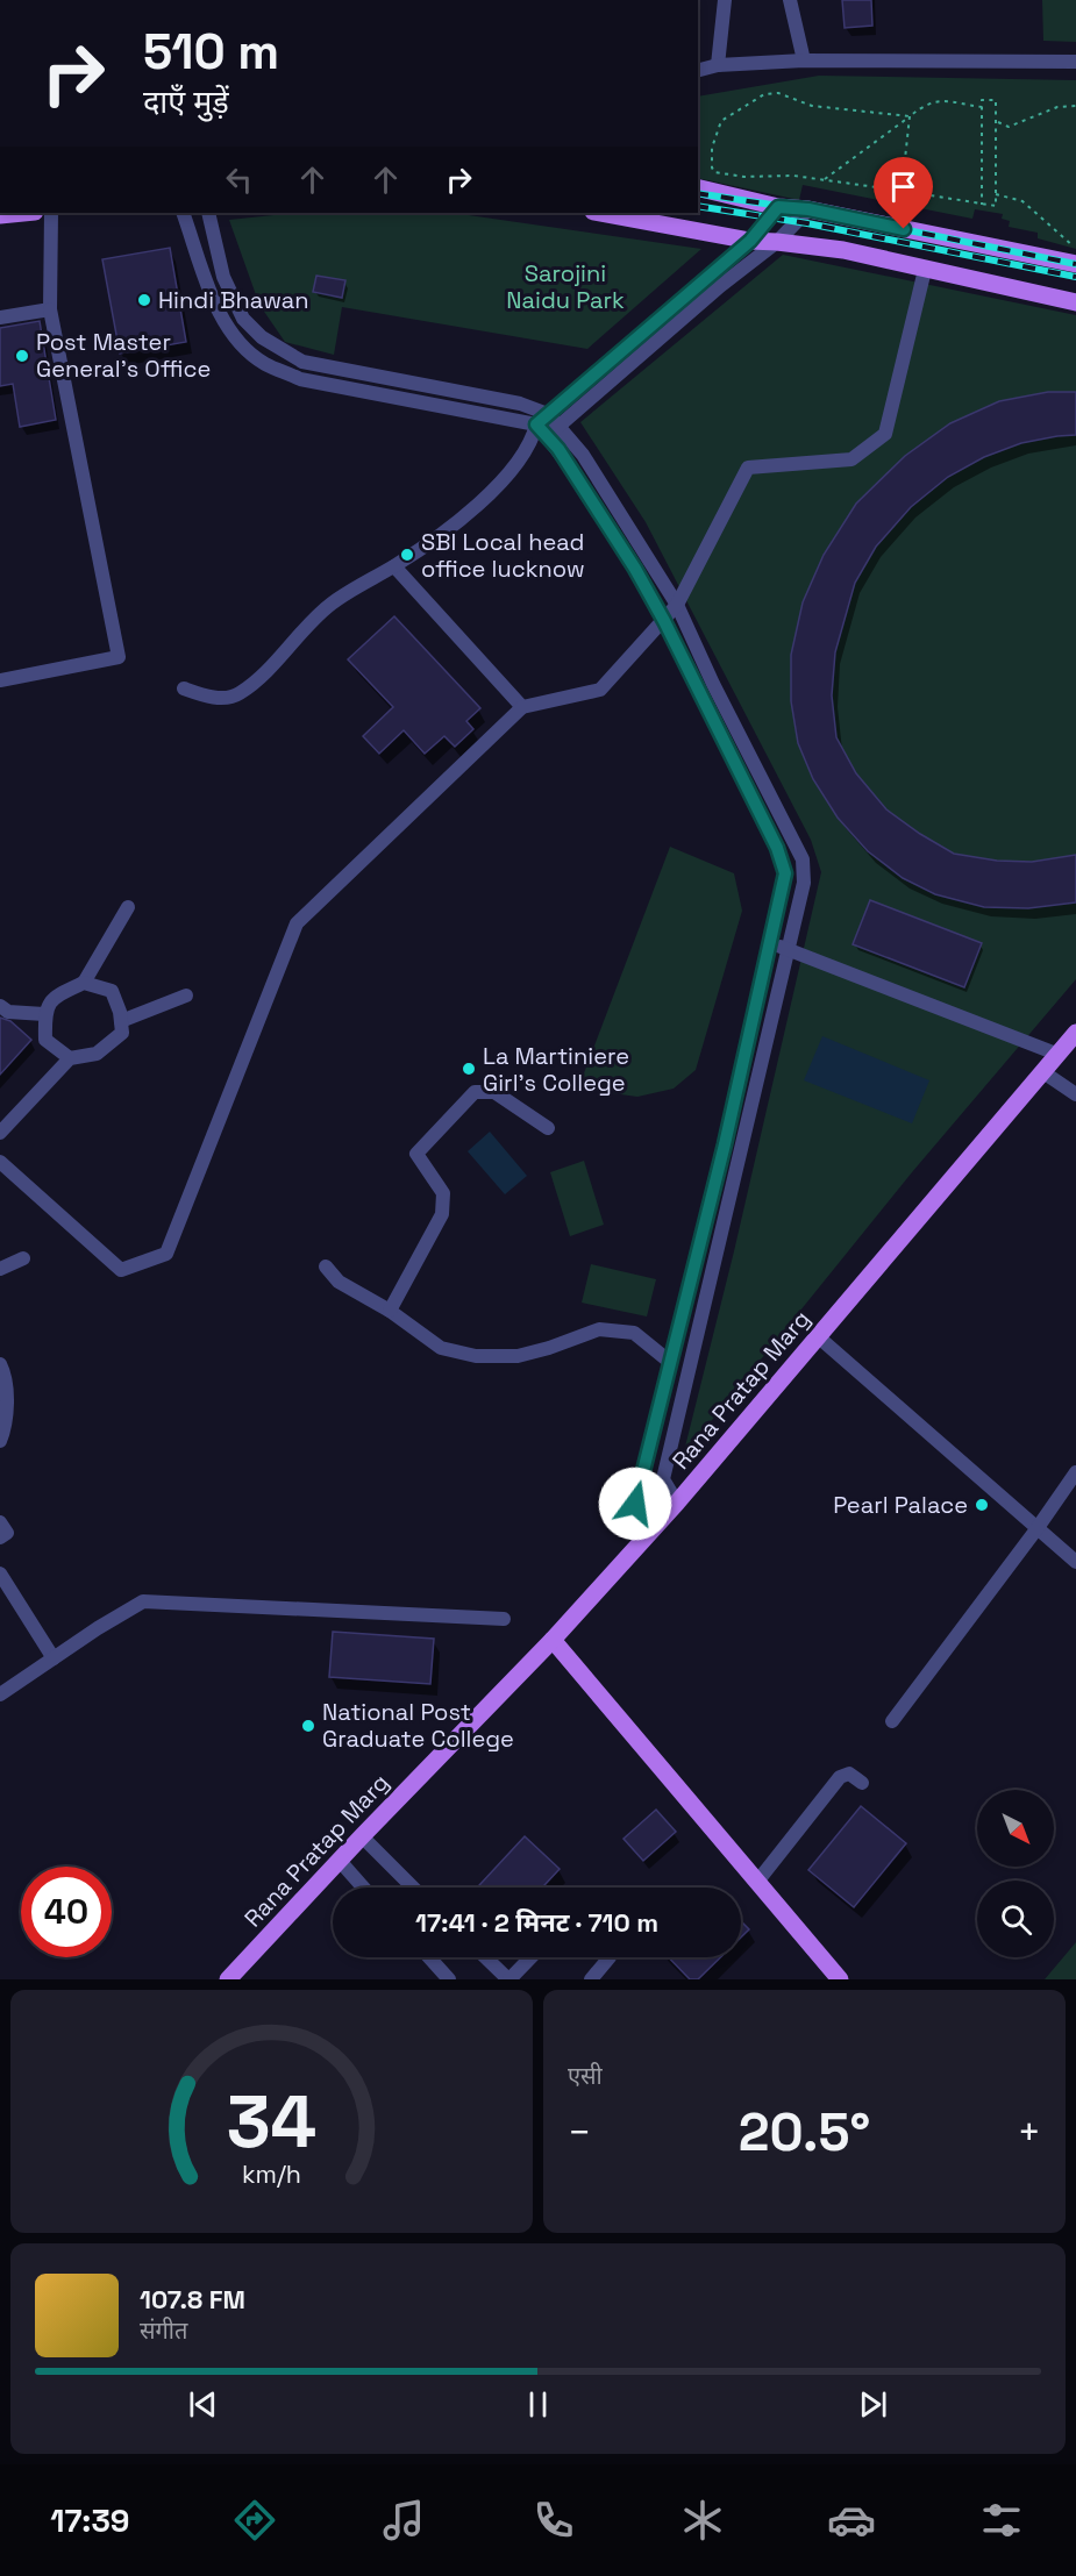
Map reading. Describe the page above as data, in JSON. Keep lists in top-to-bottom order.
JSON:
{
  "streets": {
    "main road": ["Rana Pratap Marg"]
  },
  "parks": ["Sarojini Naidu Park"],
  "places": [
    "Hindi Bhawan",
    "Post Master General's Office",
    "SBI Local head office lucknow",
    "La Martiniere Girl's College",
    "Pearl Palace",
    "National Post Graduate College"
  ],
  "north": "bottom right",
  "page": {
    "turn": ["510 m", "दाएँ मुड़ें"],
    "limit": "40",
    "trip": "17:41 · 2 मिनट · 710 m",
    "tile": "एसी",
    "heat": ["−", "20.5°", "+"],
    "song": ["107.8 FM", "संगीत"],
    "tabs": "17:39",
    "gauge": ["34", "km/h"]
  }
}
